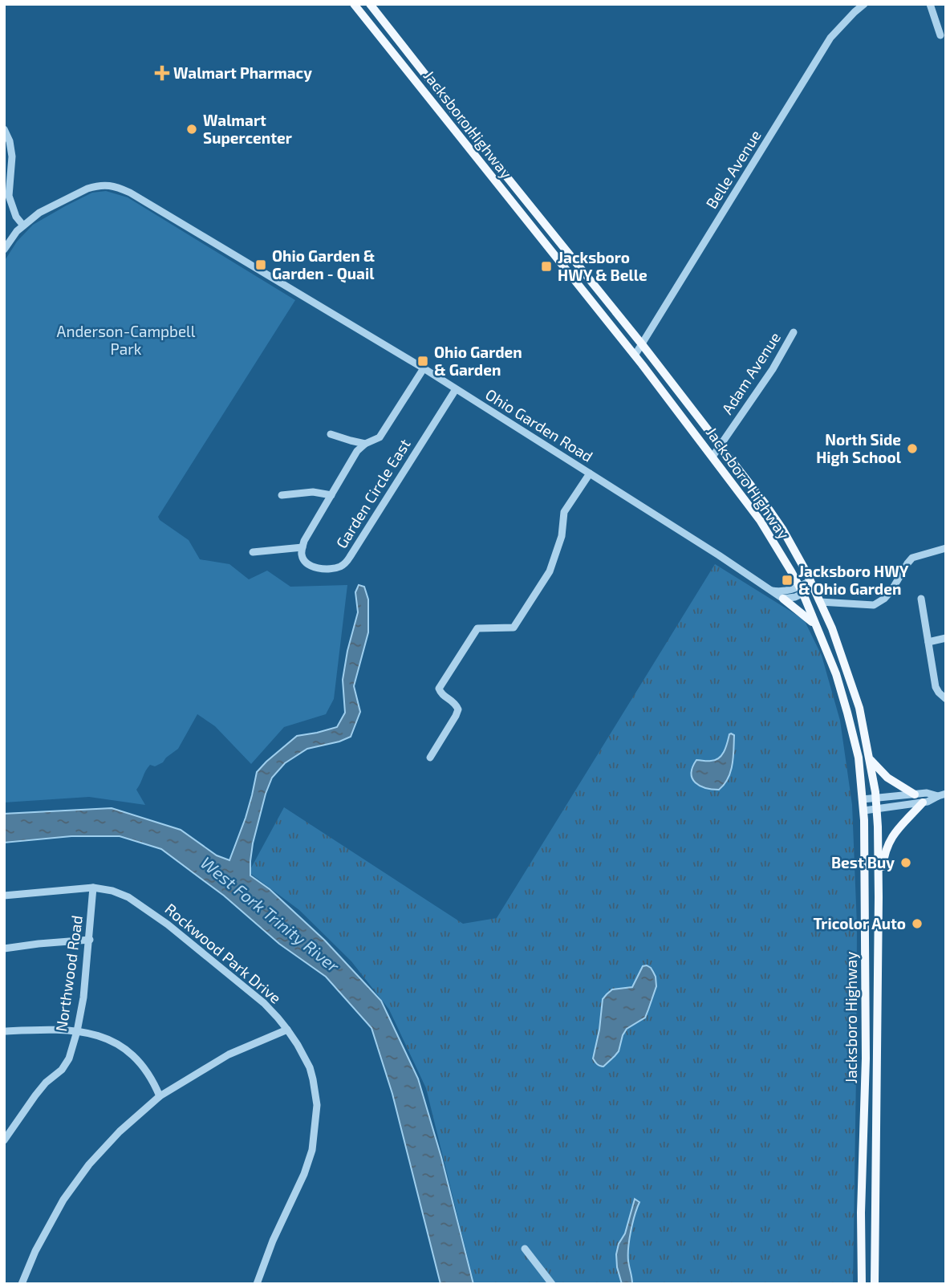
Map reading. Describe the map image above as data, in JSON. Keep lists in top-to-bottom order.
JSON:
{
  "streets": {
    "main road": ["Jacksboro Highway"],
    "street": [
      "Belle Avenue",
      "Adam Avenue",
      "Ohio Garden Road",
      "Garden Circle East",
      "Rockwood Park Drive",
      "Northwood Road"
    ]
  },
  "crossings": [
    ["Jacksboro Highway", "Belle Avenue"],
    ["Jacksboro Highway", "Adam Avenue"],
    ["Ohio Garden Road", "Garden Circle East"],
    ["Rockwood Park Drive", "Northwood Road"]
  ],
  "water": ["West Fork Trinity River"],
  "parks": ["Anderson-Campbell Park"],
  "places": {
    "health": ["Walmart Pharmacy"],
    "other": [
      "Walmart Supercenter",
      "North Side High School",
      "Best Buy",
      "Tricolor Auto"
    ],
    "transit": [
      "Ohio Garden & Garden - Quail",
      "Jacksboro HWY & Belle",
      "Ohio Garden & Garden",
      "Jacksboro HWY & Ohio Garden"
    ]
  }
}
